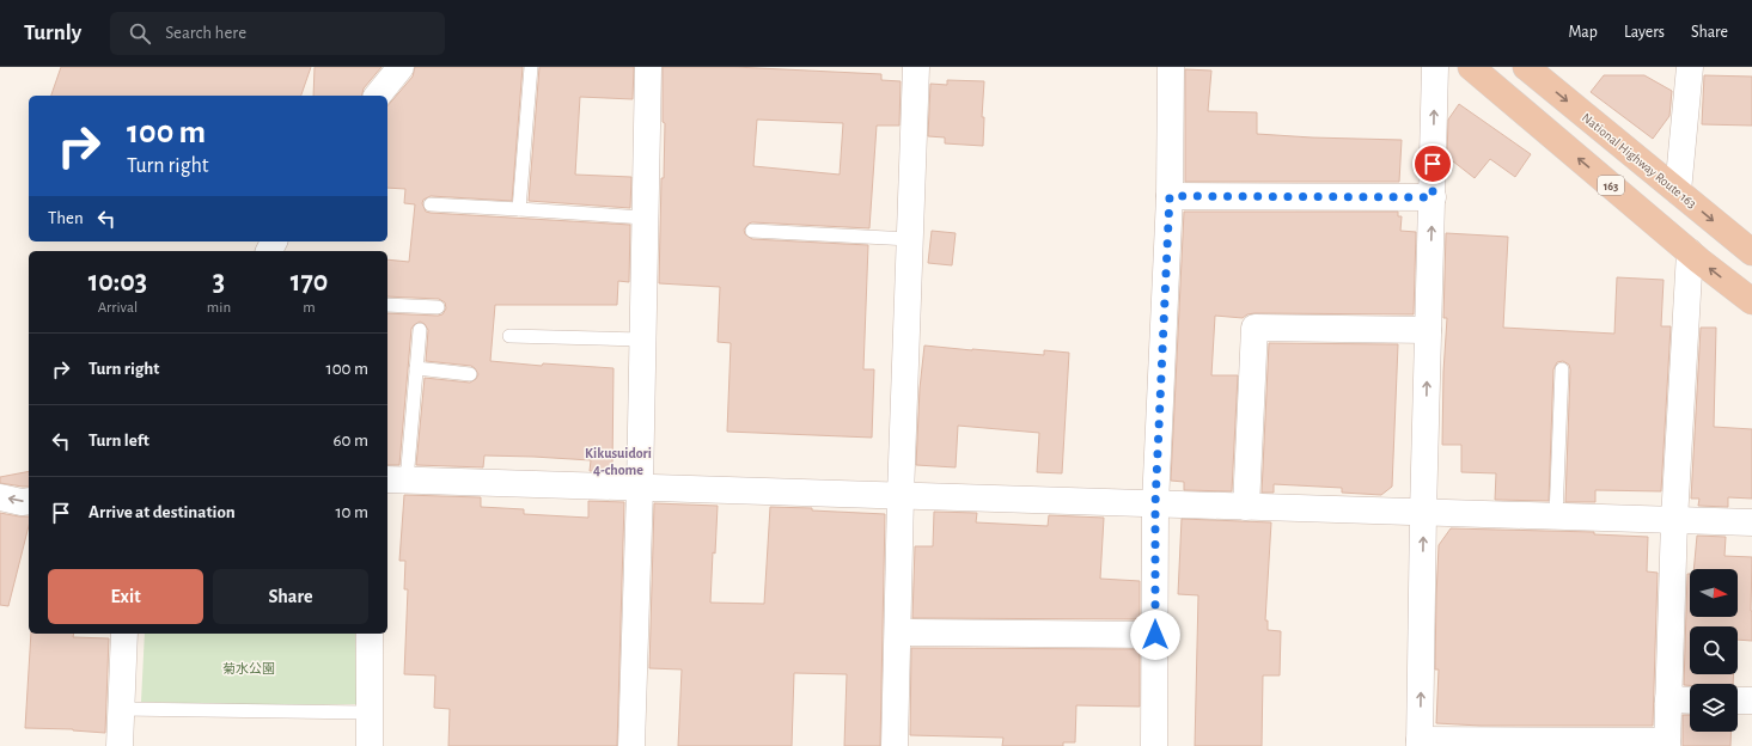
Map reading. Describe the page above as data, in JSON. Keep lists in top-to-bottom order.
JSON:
{
  "streets": {
    "highway": ["National Highway Route 163", "163"]
  },
  "districts": ["Kikusuidori 4-chome"],
  "parks": ["菊水公園"],
  "north": "right",
  "page": {
    "header": "Turnly",
    "search": "Search here",
    "nav": ["Map", "Layers", "Share"],
    "turn": ["100 m", "Turn right"],
    "then": "Then",
    "eta": [
      "10:03",
      "Arrival",
      "3",
      "min",
      "170",
      "m"
    ],
    "list": [
      {
        "name": "Turn right",
        "value": "100 m"
      },
      {
        "name": "Turn left",
        "value": "60 m"
      },
      {
        "name": "Arrive at destination",
        "value": "10 m"
      }
    ],
    "buttons": ["Exit", "Share"]
  }
}
